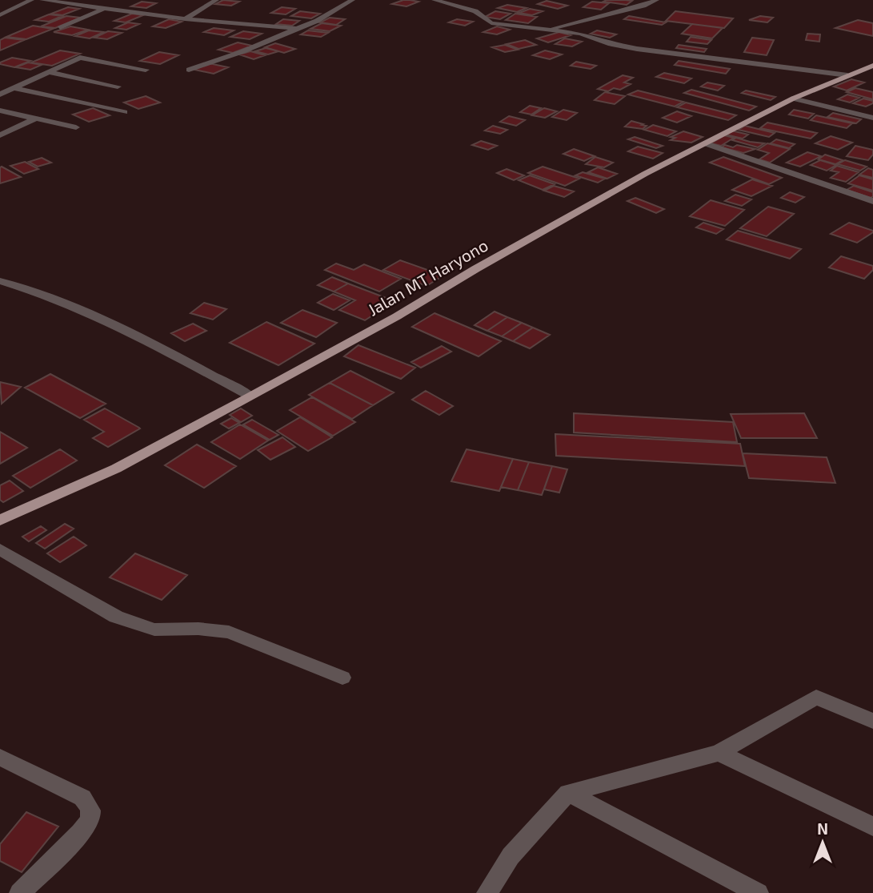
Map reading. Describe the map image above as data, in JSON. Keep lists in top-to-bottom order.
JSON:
{
  "streets": {
    "main road": ["Jalan MT Haryono"]
  },
  "north": "top"
}
